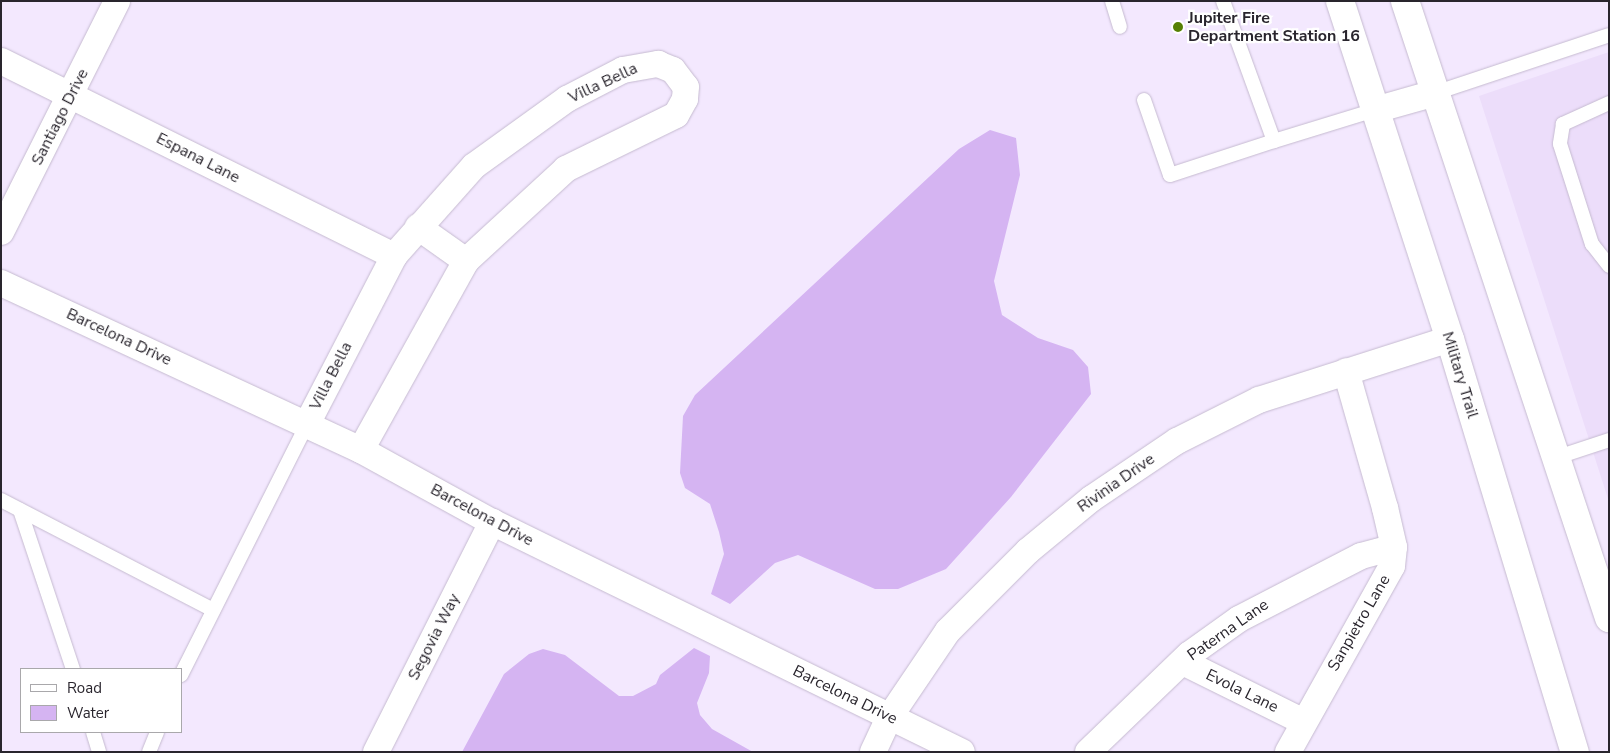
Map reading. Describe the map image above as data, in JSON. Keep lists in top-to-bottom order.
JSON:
{
  "streets": {
    "main road": ["Military Trail"],
    "street": [
      "Villa Bella",
      "Santiago Drive",
      "Espana Lane",
      "Barcelona Drive",
      "Rivinia Drive",
      "Sanpietro Lane",
      "Paterna Lane",
      "Segovia Way",
      "Evola Lane"
    ]
  },
  "crossings": [
    ["Villa Bella", "Espana Lane"],
    ["Villa Bella", "Barcelona Drive"],
    ["Santiago Drive", "Espana Lane"],
    ["Barcelona Drive", "Rivinia Drive"],
    ["Barcelona Drive", "Segovia Way"],
    ["Military Trail", "Rivinia Drive"],
    ["Rivinia Drive", "Sanpietro Lane"],
    ["Sanpietro Lane", "Paterna Lane"],
    ["Sanpietro Lane", "Evola Lane"],
    ["Paterna Lane", "Evola Lane"]
  ],
  "places": ["Jupiter Fire Department Station 16"],
  "legend": ["Road", "Water"]
}
